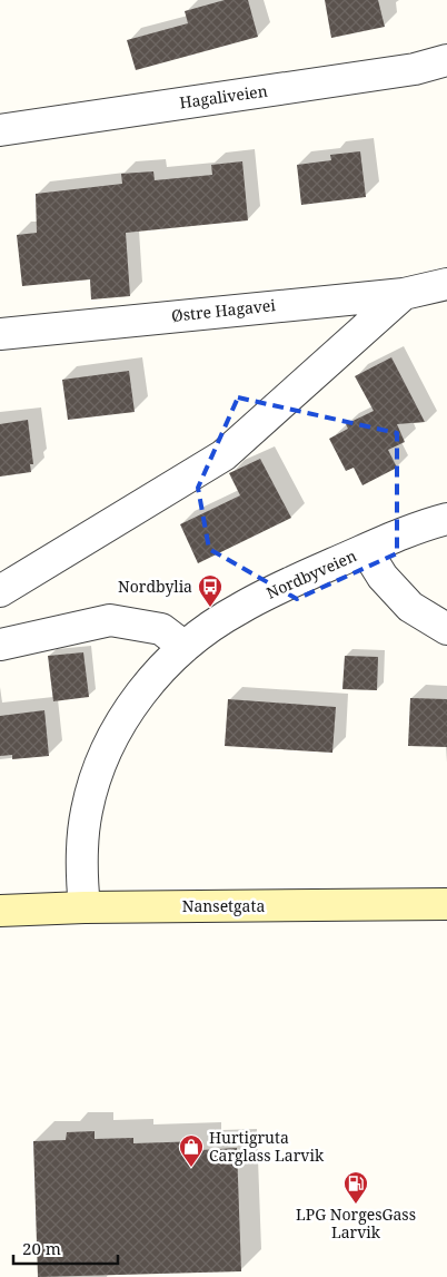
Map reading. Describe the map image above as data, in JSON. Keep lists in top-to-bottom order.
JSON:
{
  "streets": {
    "main road": ["Nansetgata"],
    "street": ["Hagaliveien", "Østre Hagavei", "Nordbyveien"]
  },
  "crossings": [
    ["Nordbyveien", "Nansetgata"]
  ],
  "places": {
    "bus stop": ["Nordbylia"],
    "shop": ["Hurtigruta Carglass Larvik"],
    "fuel station": ["LPG NorgesGass Larvik"]
  },
  "scale_bar": "20 m"
}
